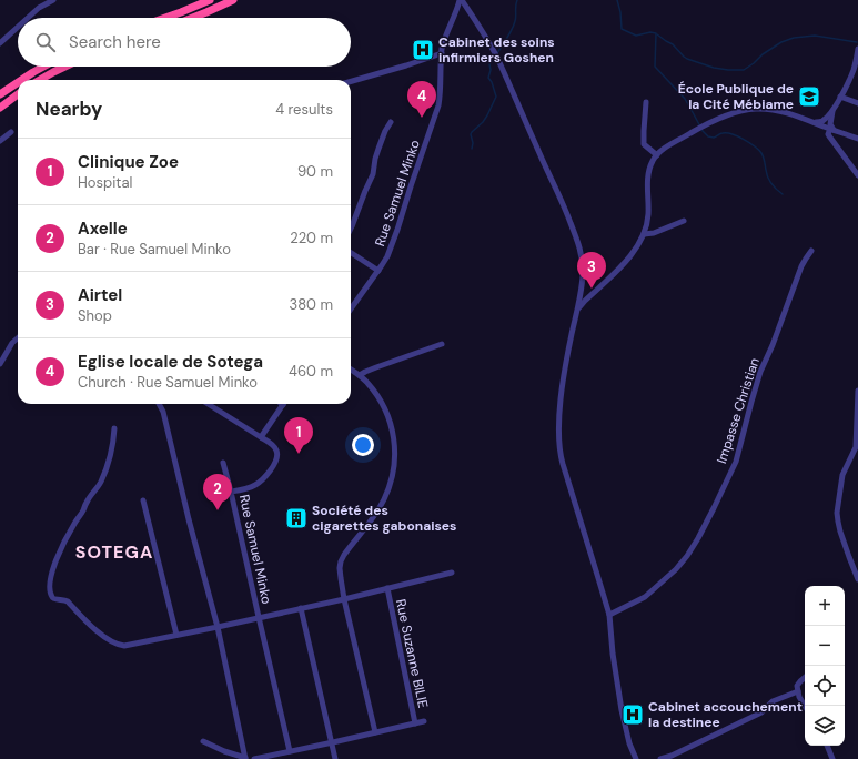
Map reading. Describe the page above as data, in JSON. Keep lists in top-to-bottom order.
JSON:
{
  "streets": {
    "street": ["Rue Samuel Minko", "Impasse Christian", "Rue Suzanne BILIE"]
  },
  "districts": ["SOTEGA"],
  "places": {
    "hospital": ["Cabinet des soins infirmiers Goshen", "Cabinet accouchement la destinee"],
    "school or university": ["École Publique de la Cité Mébiame"],
    "building": ["Société des cigarettes gabonaises"]
  },
  "page": {
    "search": "Search here",
    "heading": ["Nearby", "4 results"],
    "pins": [
      "4",
      "3",
      "1",
      "2"
    ],
    "list": [
      {
        "mark": "1",
        "name": "Clinique Zoe",
        "note": "Hospital",
        "value": "90 m"
      },
      {
        "mark": "2",
        "name": "Axelle",
        "note": "Bar · Rue Samuel Minko",
        "value": "220 m"
      },
      {
        "mark": "3",
        "name": "Airtel",
        "note": "Shop",
        "value": "380 m"
      },
      {
        "mark": "4",
        "name": "Eglise locale de Sotega",
        "note": "Church · Rue Samuel Minko",
        "value": "460 m"
      }
    ],
    "map_buttons": ["+", "−"]
  }
}
